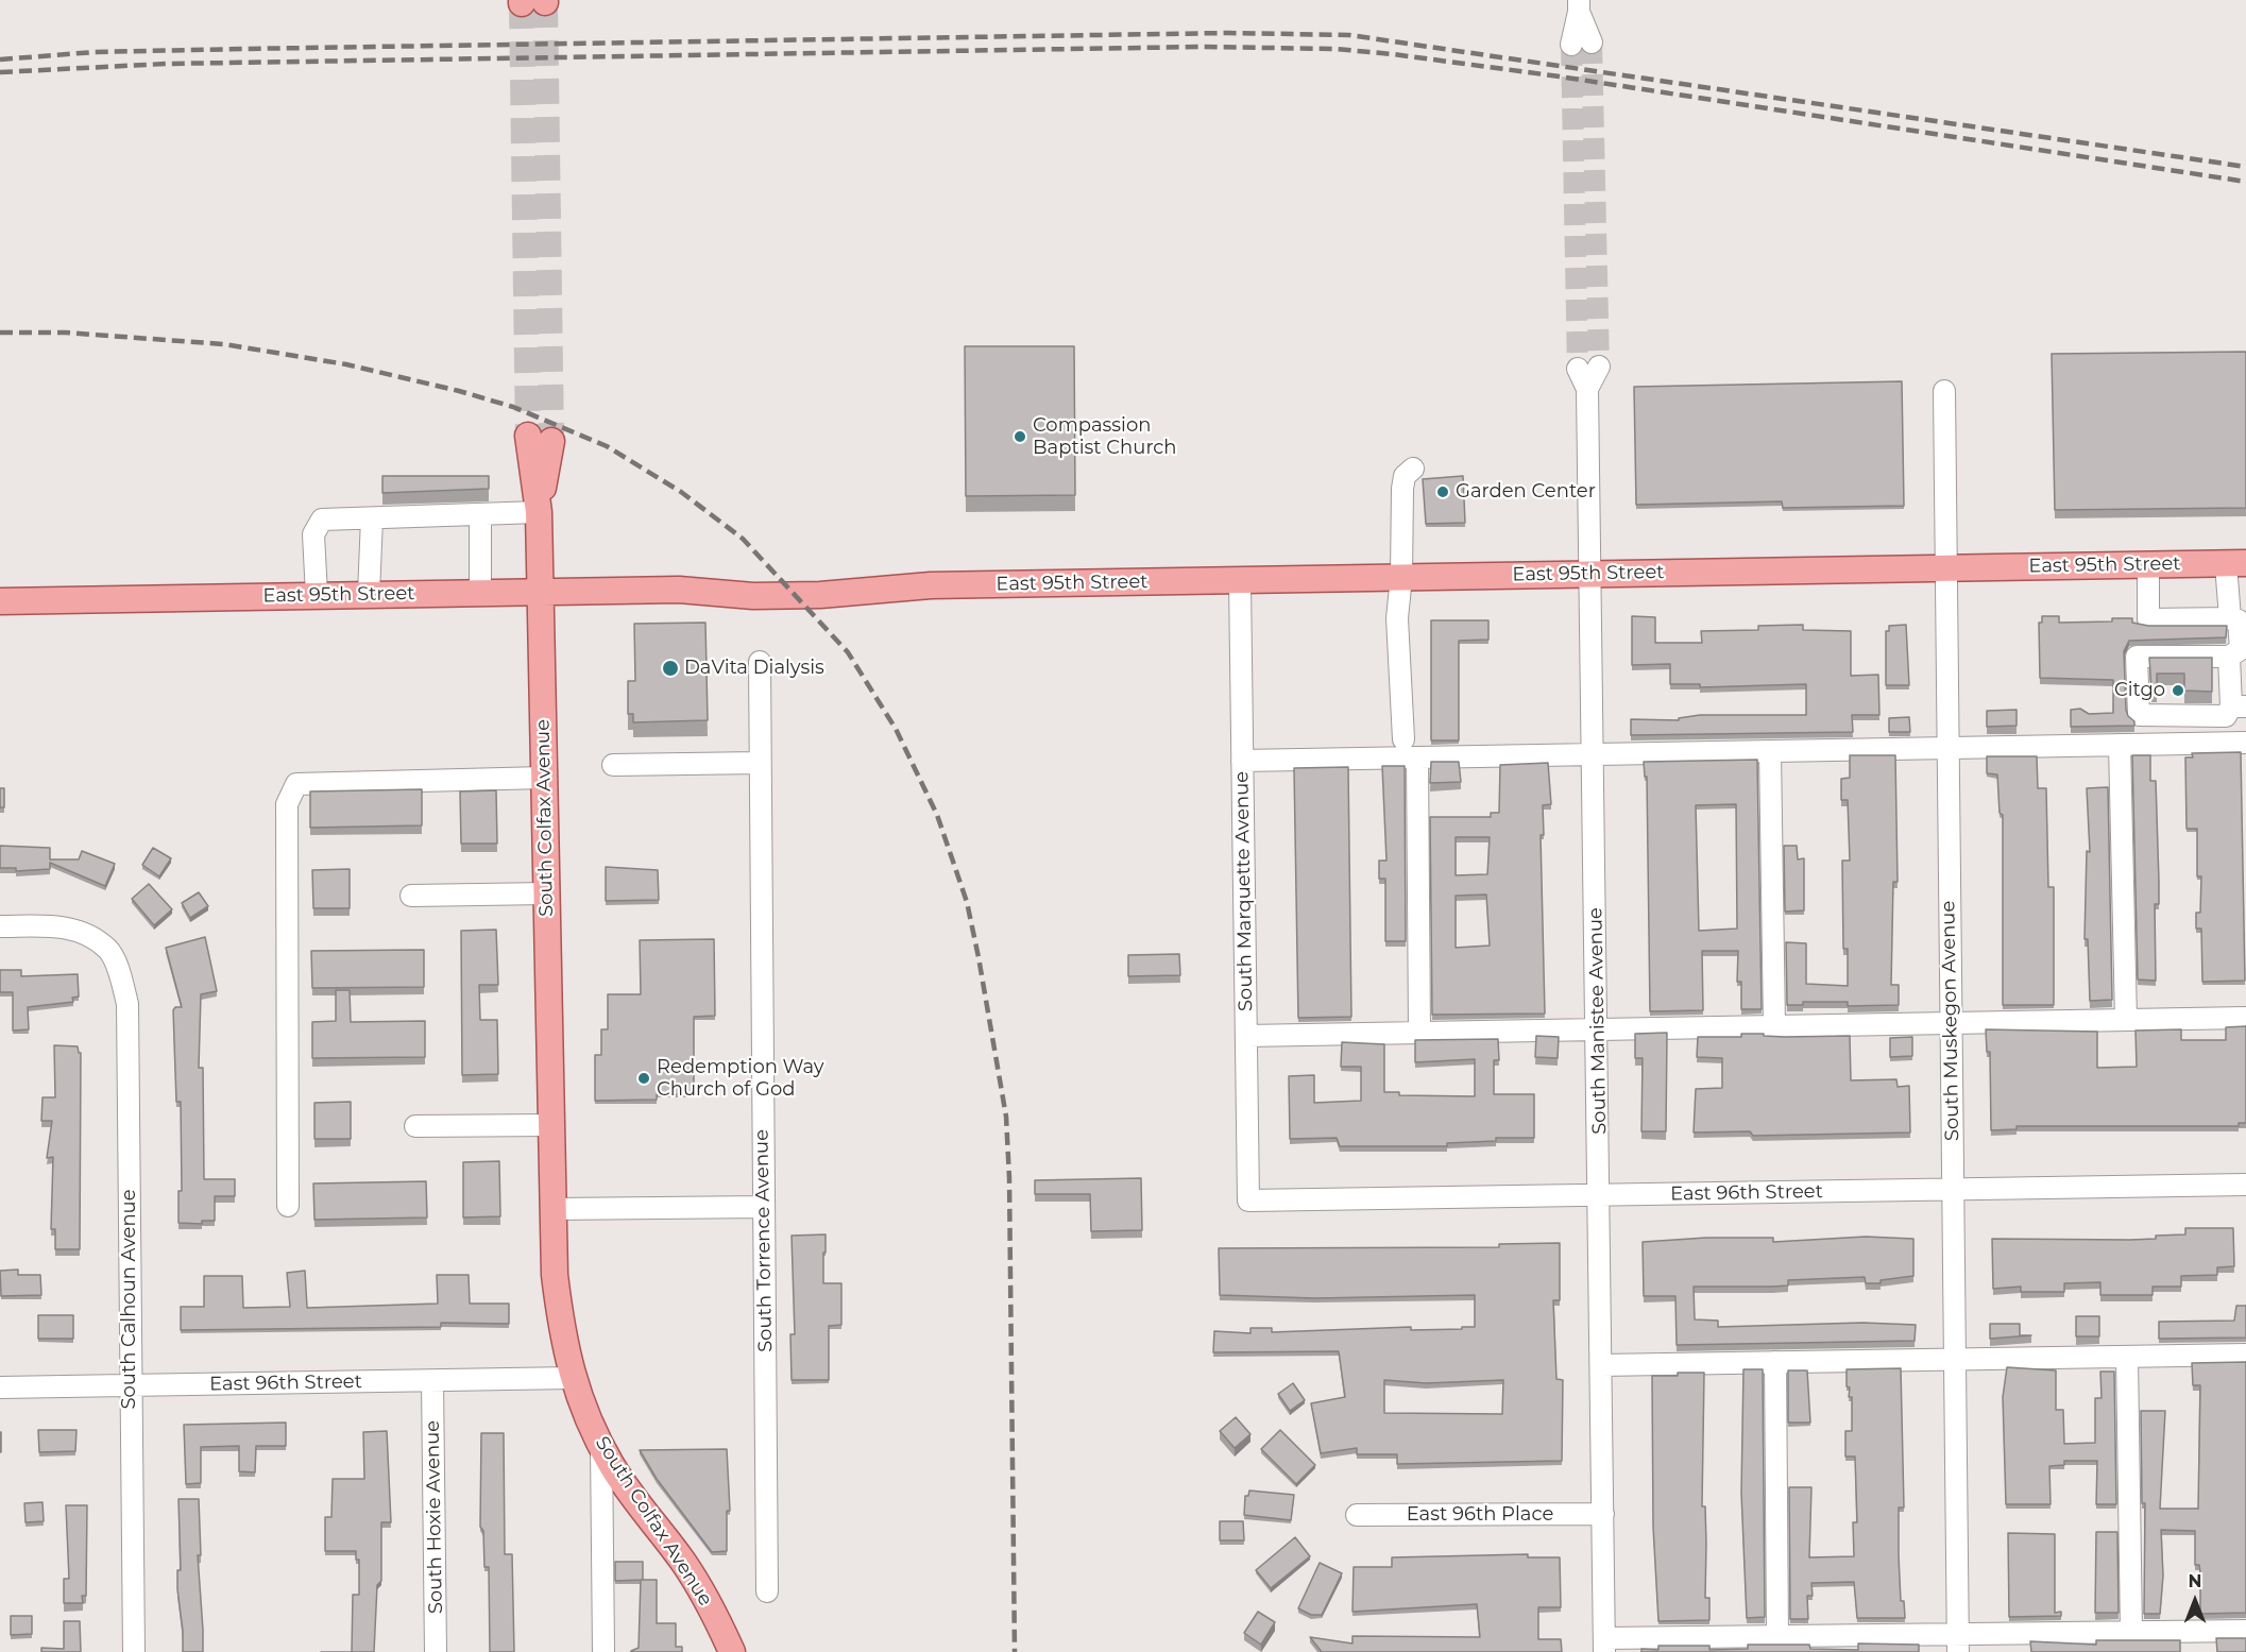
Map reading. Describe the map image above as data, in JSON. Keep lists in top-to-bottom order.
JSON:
{
  "streets": {
    "main road": ["East 95th Street", "South Colfax Avenue"],
    "street": [
      "South Marquette Avenue",
      "South Manistee Avenue",
      "South Muskegon Avenue",
      "East 96th Street",
      "South Torrence Avenue",
      "South Calhoun Avenue",
      "East 96th Place",
      "South Hoxie Avenue"
    ]
  },
  "crossings": [
    ["East 95th Street", "South Colfax Avenue"],
    ["East 95th Street", "South Marquette Avenue"],
    ["East 95th Street", "South Manistee Avenue"],
    ["East 95th Street", "South Muskegon Avenue"],
    ["South Colfax Avenue", "East 96th Street"],
    ["South Marquette Avenue", "East 96th Street"],
    ["South Manistee Avenue", "East 96th Street"],
    ["South Manistee Avenue", "East 96th Place"],
    ["South Muskegon Avenue", "East 96th Street"],
    ["East 96th Street", "South Calhoun Avenue"],
    ["East 96th Street", "South Hoxie Avenue"]
  ],
  "places": [
    "Compassion Baptist Church",
    "Garden Center",
    "DaVita Dialysis",
    "Citgo",
    "Redemption Way Church of God"
  ],
  "north": "top"
}
